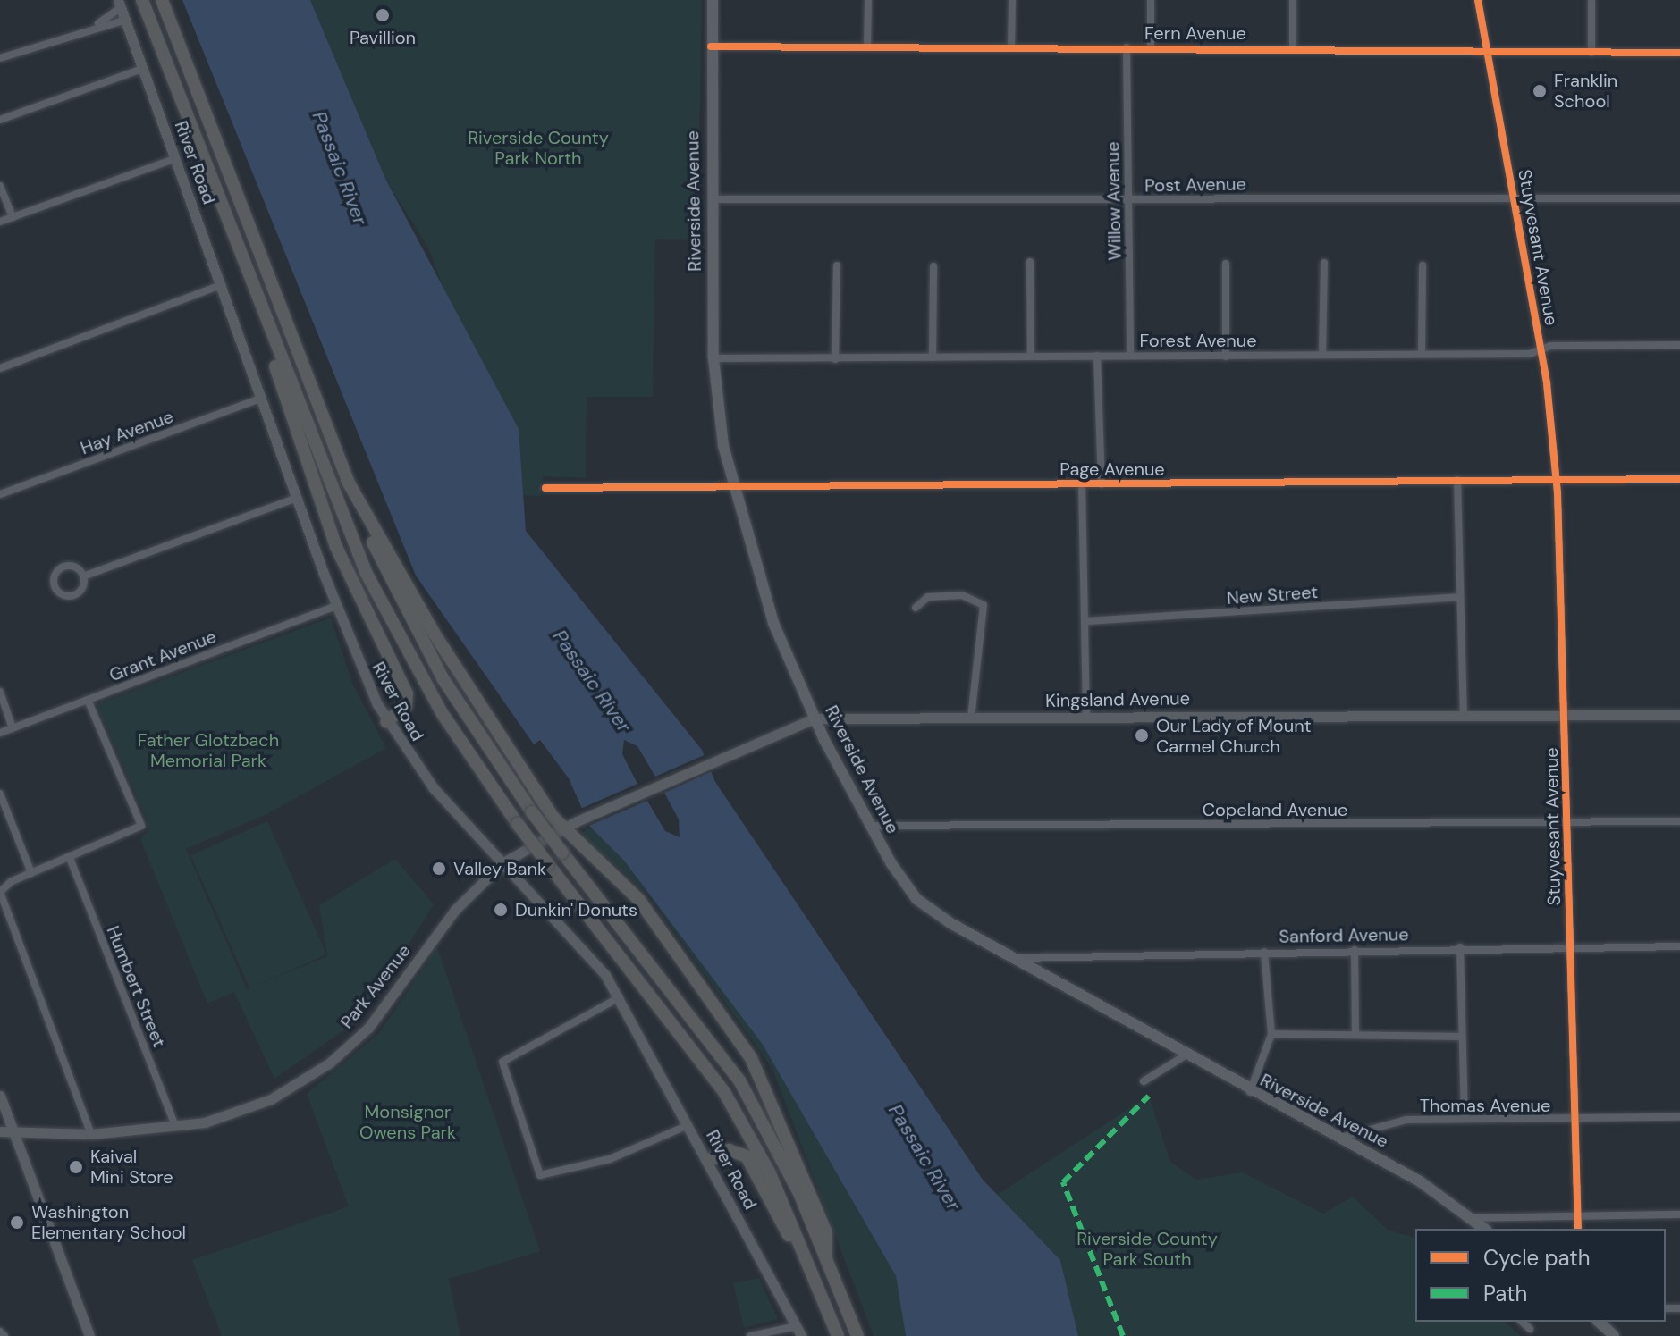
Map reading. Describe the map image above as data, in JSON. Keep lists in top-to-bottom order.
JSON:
{
  "streets": {
    "main road": [
      "River Road",
      "Riverside Avenue",
      "Kingsland Avenue",
      "Park Avenue"
    ],
    "street": [
      "Fern Avenue",
      "Post Avenue",
      "Willow Avenue",
      "Stuyvesant Avenue",
      "Forest Avenue",
      "Hay Avenue",
      "Page Avenue",
      "New Street",
      "Grant Avenue",
      "Copeland Avenue",
      "Sanford Avenue",
      "Humbert Street",
      "Thomas Avenue"
    ]
  },
  "crossings": [
    ["Fern Avenue", "Riverside Avenue"],
    ["Fern Avenue", "Willow Avenue"],
    ["Fern Avenue", "Stuyvesant Avenue"],
    ["River Road", "Hay Avenue"],
    ["River Road", "Grant Avenue"],
    ["River Road", "Park Avenue"],
    ["Post Avenue", "Riverside Avenue"],
    ["Post Avenue", "Willow Avenue"],
    ["Post Avenue", "Stuyvesant Avenue"],
    ["Riverside Avenue", "Forest Avenue"],
    ["Riverside Avenue", "Page Avenue"],
    ["Riverside Avenue", "Kingsland Avenue"],
    ["Riverside Avenue", "Copeland Avenue"],
    ["Riverside Avenue", "Sanford Avenue"],
    ["Riverside Avenue", "Thomas Avenue"],
    ["Willow Avenue", "Forest Avenue"],
    ["Stuyvesant Avenue", "Forest Avenue"],
    ["Stuyvesant Avenue", "Page Avenue"],
    ["Stuyvesant Avenue", "Kingsland Avenue"],
    ["Stuyvesant Avenue", "Copeland Avenue"],
    ["Stuyvesant Avenue", "Sanford Avenue"],
    ["Stuyvesant Avenue", "Thomas Avenue"],
    ["Kingsland Avenue", "Park Avenue"],
    ["Humbert Street", "Park Avenue"]
  ],
  "water": ["Passaic River"],
  "parks": [
    "Riverside County Park North",
    "Father Glotzbach Memorial Park",
    "Monsignor Owens Park",
    "Riverside County Park South"
  ],
  "places": [
    "Pavillion",
    "Franklin School",
    "Our Lady of Mount Carmel Church",
    "Valley Bank",
    "Dunkin' Donuts",
    "Kaival Mini Store",
    "Washington Elementary School"
  ],
  "legend": ["Cycle path", "Path"]
}
